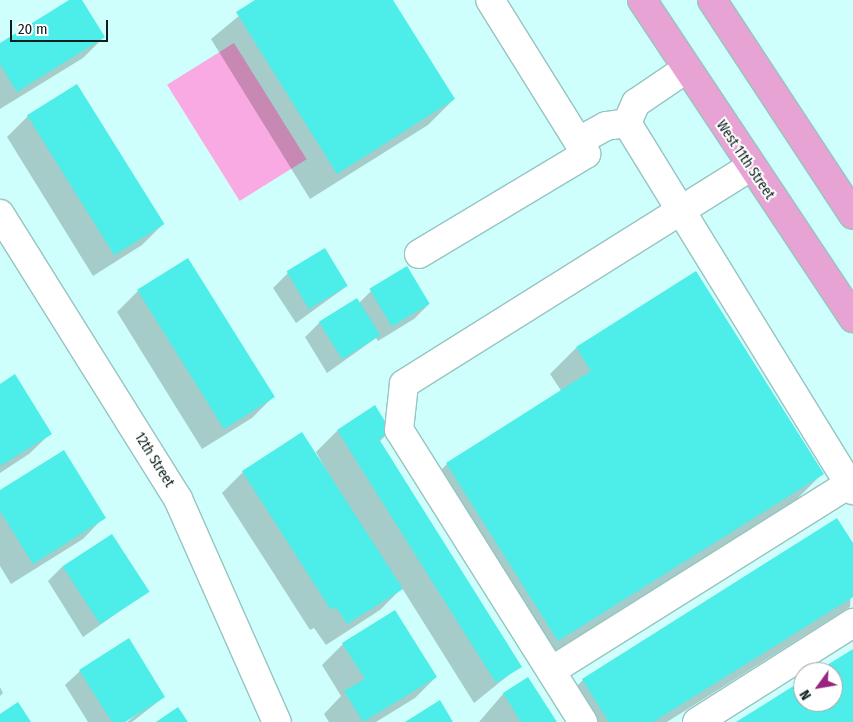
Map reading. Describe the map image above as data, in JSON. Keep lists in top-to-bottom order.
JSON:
{
  "streets": {
    "main road": ["West 11th Street"],
    "street": ["12th Street"]
  },
  "scale_bar": "20 m",
  "north": "bottom left"
}
